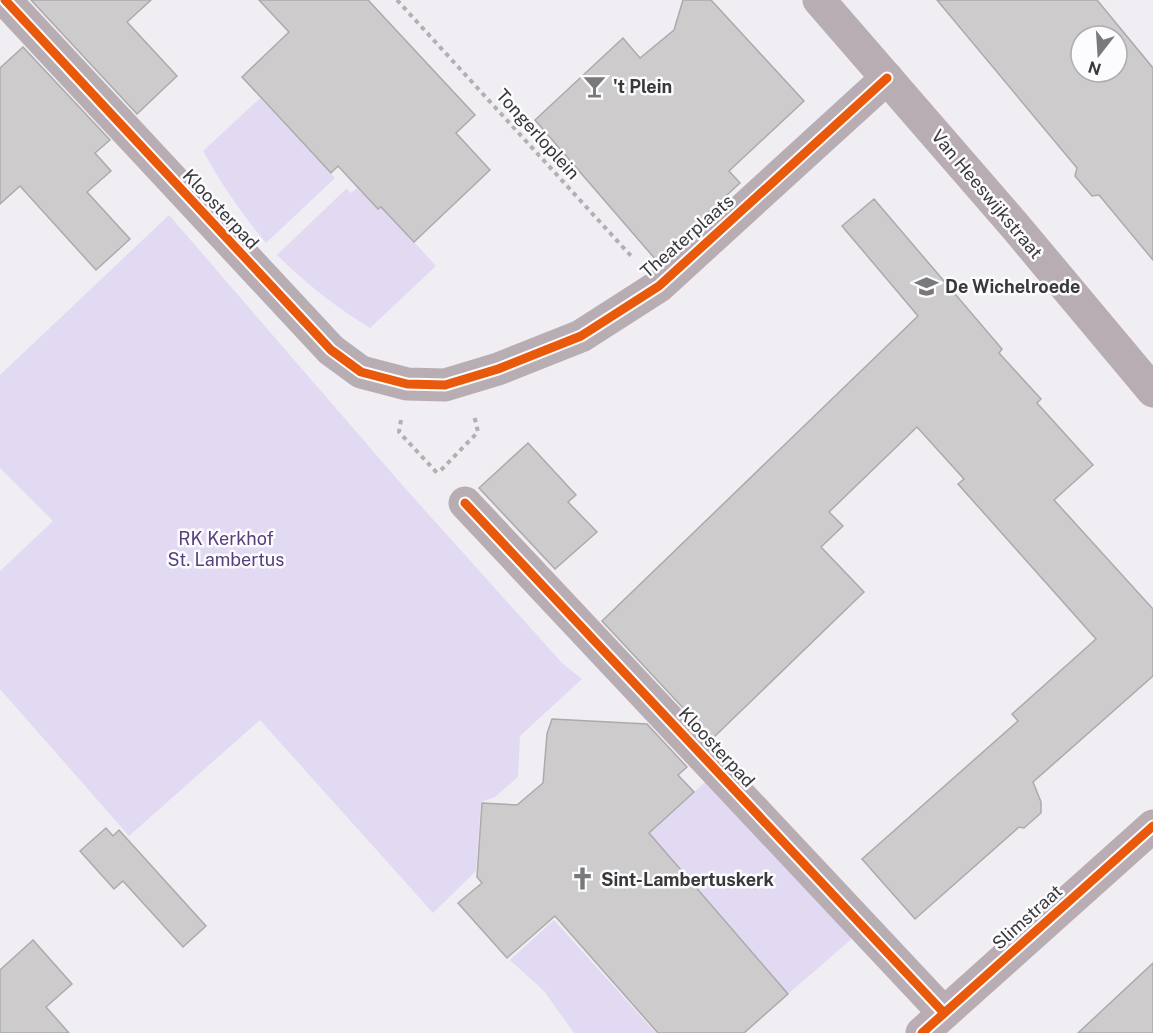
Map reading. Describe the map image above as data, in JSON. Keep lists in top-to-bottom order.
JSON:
{
  "streets": {
    "street": [
      "Van Heeswijkstraat",
      "Kloosterpad",
      "Theaterplaats",
      "Slimstraat"
    ],
    "path": ["Tongerloplein"]
  },
  "crossings": [
    ["Tongerloplein", "Theaterplaats"],
    ["Van Heeswijkstraat", "Theaterplaats"],
    ["Kloosterpad", "Theaterplaats"],
    ["Kloosterpad", "Slimstraat"]
  ],
  "parks": ["RK Kerkhof St. Lambertus"],
  "places": {
    "bar": ["'t Plein"],
    "school or university": ["De Wichelroede"],
    "church": ["Sint-Lambertuskerk"]
  },
  "north": "bottom"
}
